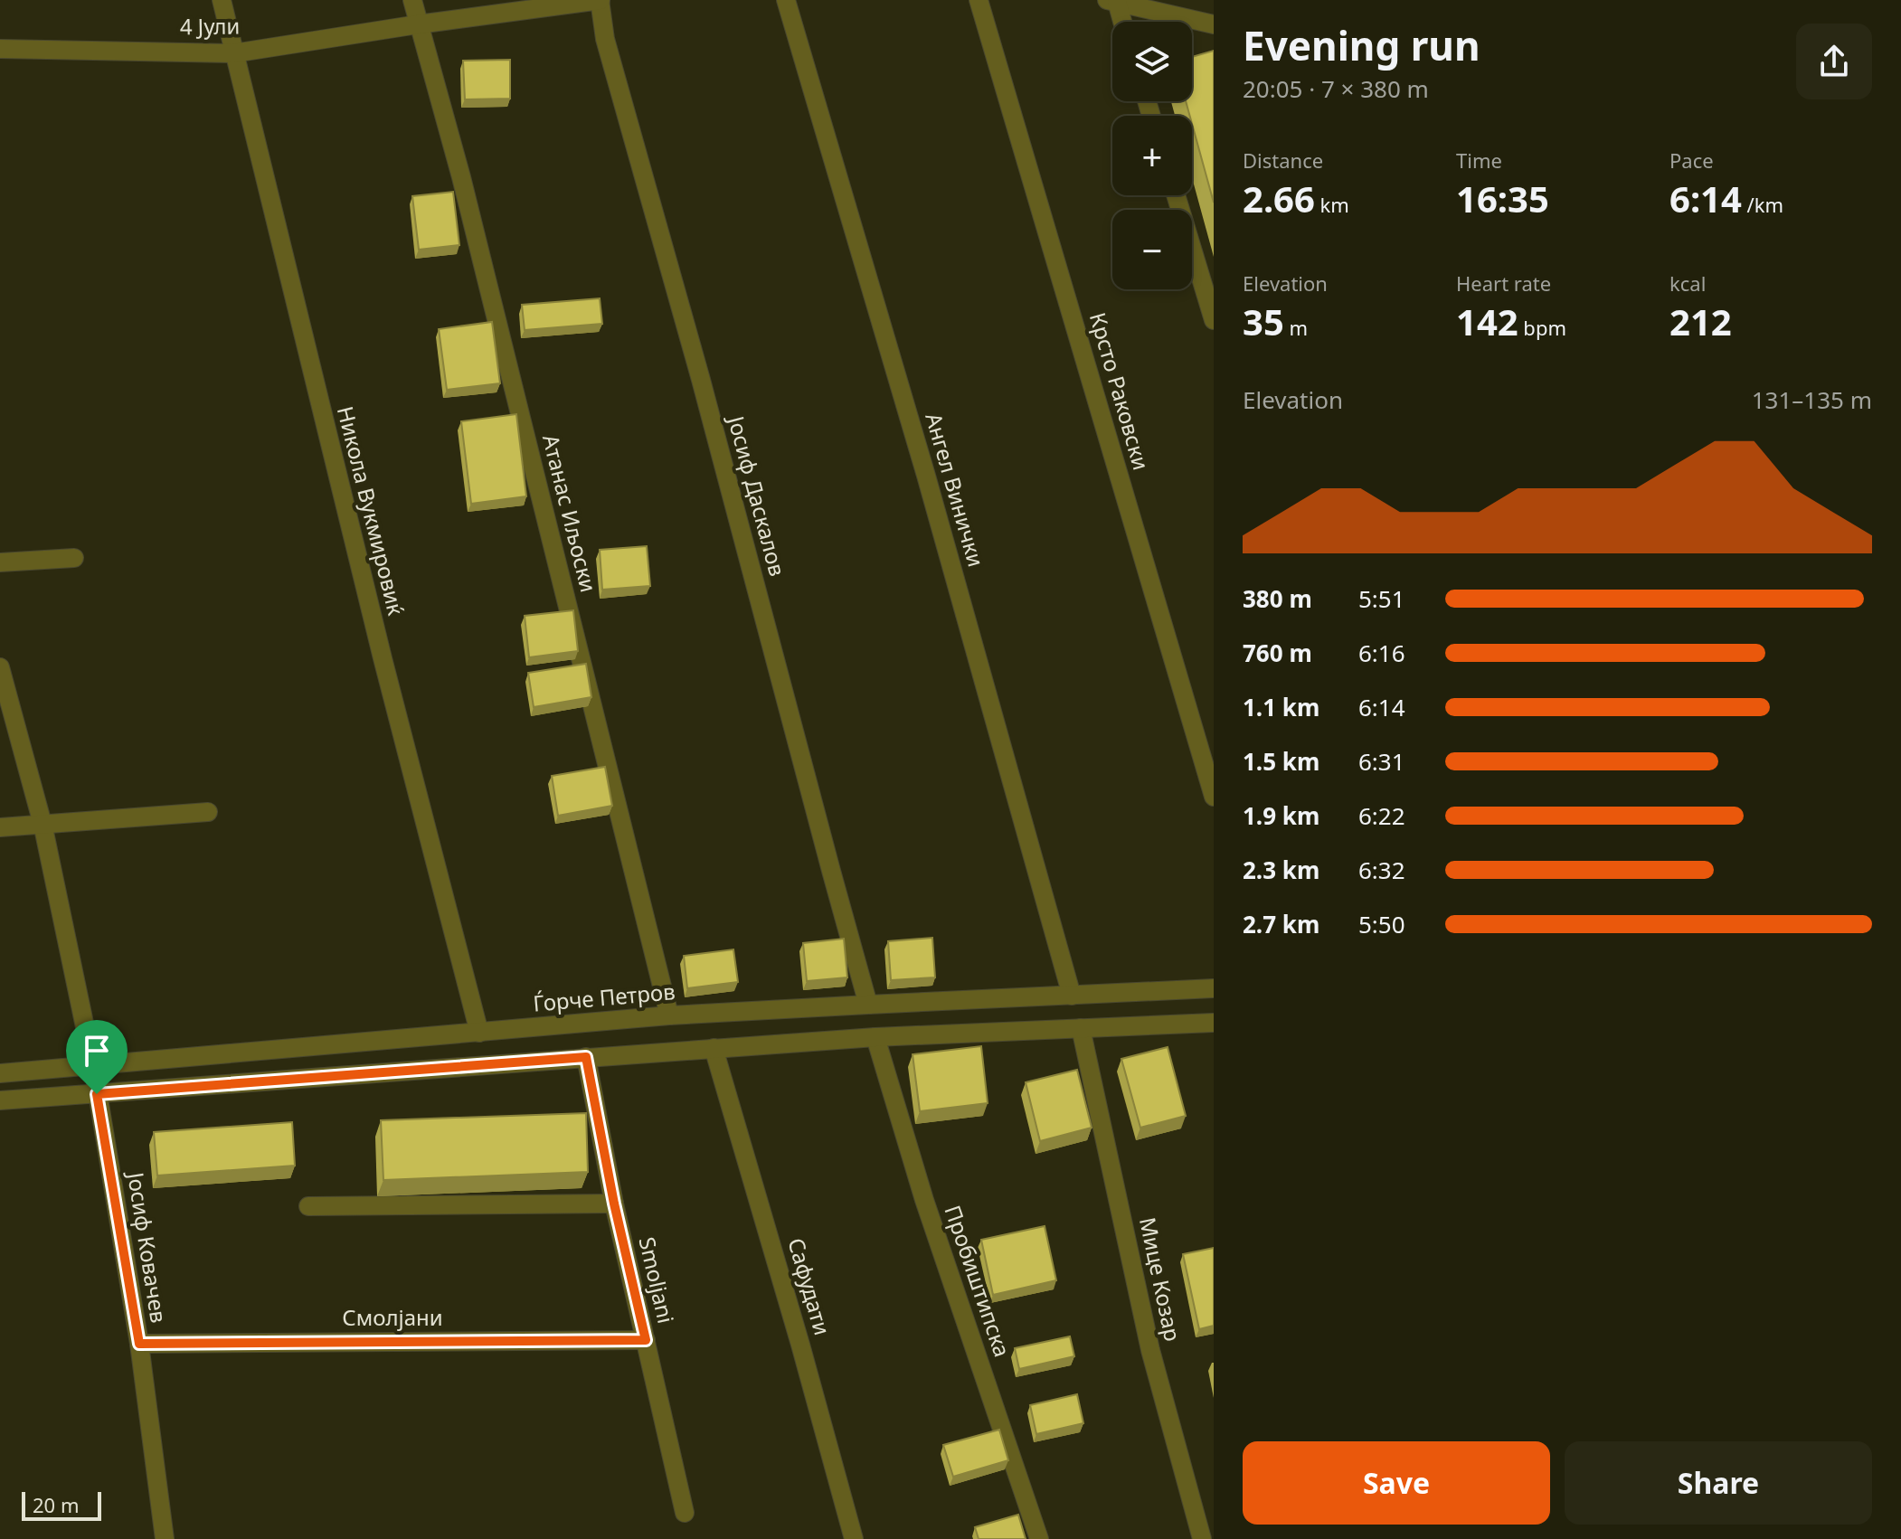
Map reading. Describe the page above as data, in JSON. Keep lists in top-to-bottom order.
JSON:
{
  "streets": {
    "street": [
      "4 Јули",
      "Крсто Раковски",
      "Ангел Винички",
      "Јосиф Даскалов",
      "Никола Вукмировиќ",
      "Aтанас Иљоски",
      "Ѓорче Петров",
      "Јосиф Ковачев",
      "Мице Козар",
      "Smoljani",
      "Пробиштипска",
      "Сафудати",
      "Смолјани"
    ]
  },
  "crossings": [
    ["4 Јули", "Јосиф Даскалов"],
    ["4 Јули", "Никола Вукмировиќ"],
    ["4 Јули", "Aтанас Иљоски"],
    ["Ангел Винички", "Ѓорче Петров"],
    ["Јосиф Даскалов", "Ѓорче Петров"],
    ["Никола Вукмировиќ", "Ѓорче Петров"],
    ["Aтанас Иљоски", "Ѓорче Петров"],
    ["Ѓорче Петров", "Јосиф Ковачев"],
    ["Јосиф Ковачев", "Смолјани"],
    ["Smoljani", "Смолјани"]
  ],
  "scale_bar": "20 m",
  "page": {
    "heading": ["Evening run", "20:05 · 7 × 380 m"],
    "map_buttons": ["+", "−"],
    "stats": [
      ["Distance", "2.66 km"],
      ["Time", "16:35"],
      ["Pace", "6:14 /km"],
      ["Elevation", "35 m"],
      ["Heart rate", "142 bpm"],
      ["kcal", "212"]
    ],
    "chart": ["Elevation", "131–135 m"],
    "list": [
      {
        "name": "380 m",
        "note": "5:51"
      },
      {
        "name": "760 m",
        "note": "6:16"
      },
      {
        "name": "1.1 km",
        "note": "6:14"
      },
      {
        "name": "1.5 km",
        "note": "6:31"
      },
      {
        "name": "1.9 km",
        "note": "6:22"
      },
      {
        "name": "2.3 km",
        "note": "6:32"
      },
      {
        "name": "2.7 km",
        "note": "5:50"
      }
    ],
    "buttons": ["Save", "Share"],
    "scale": "20 m"
  }
}
